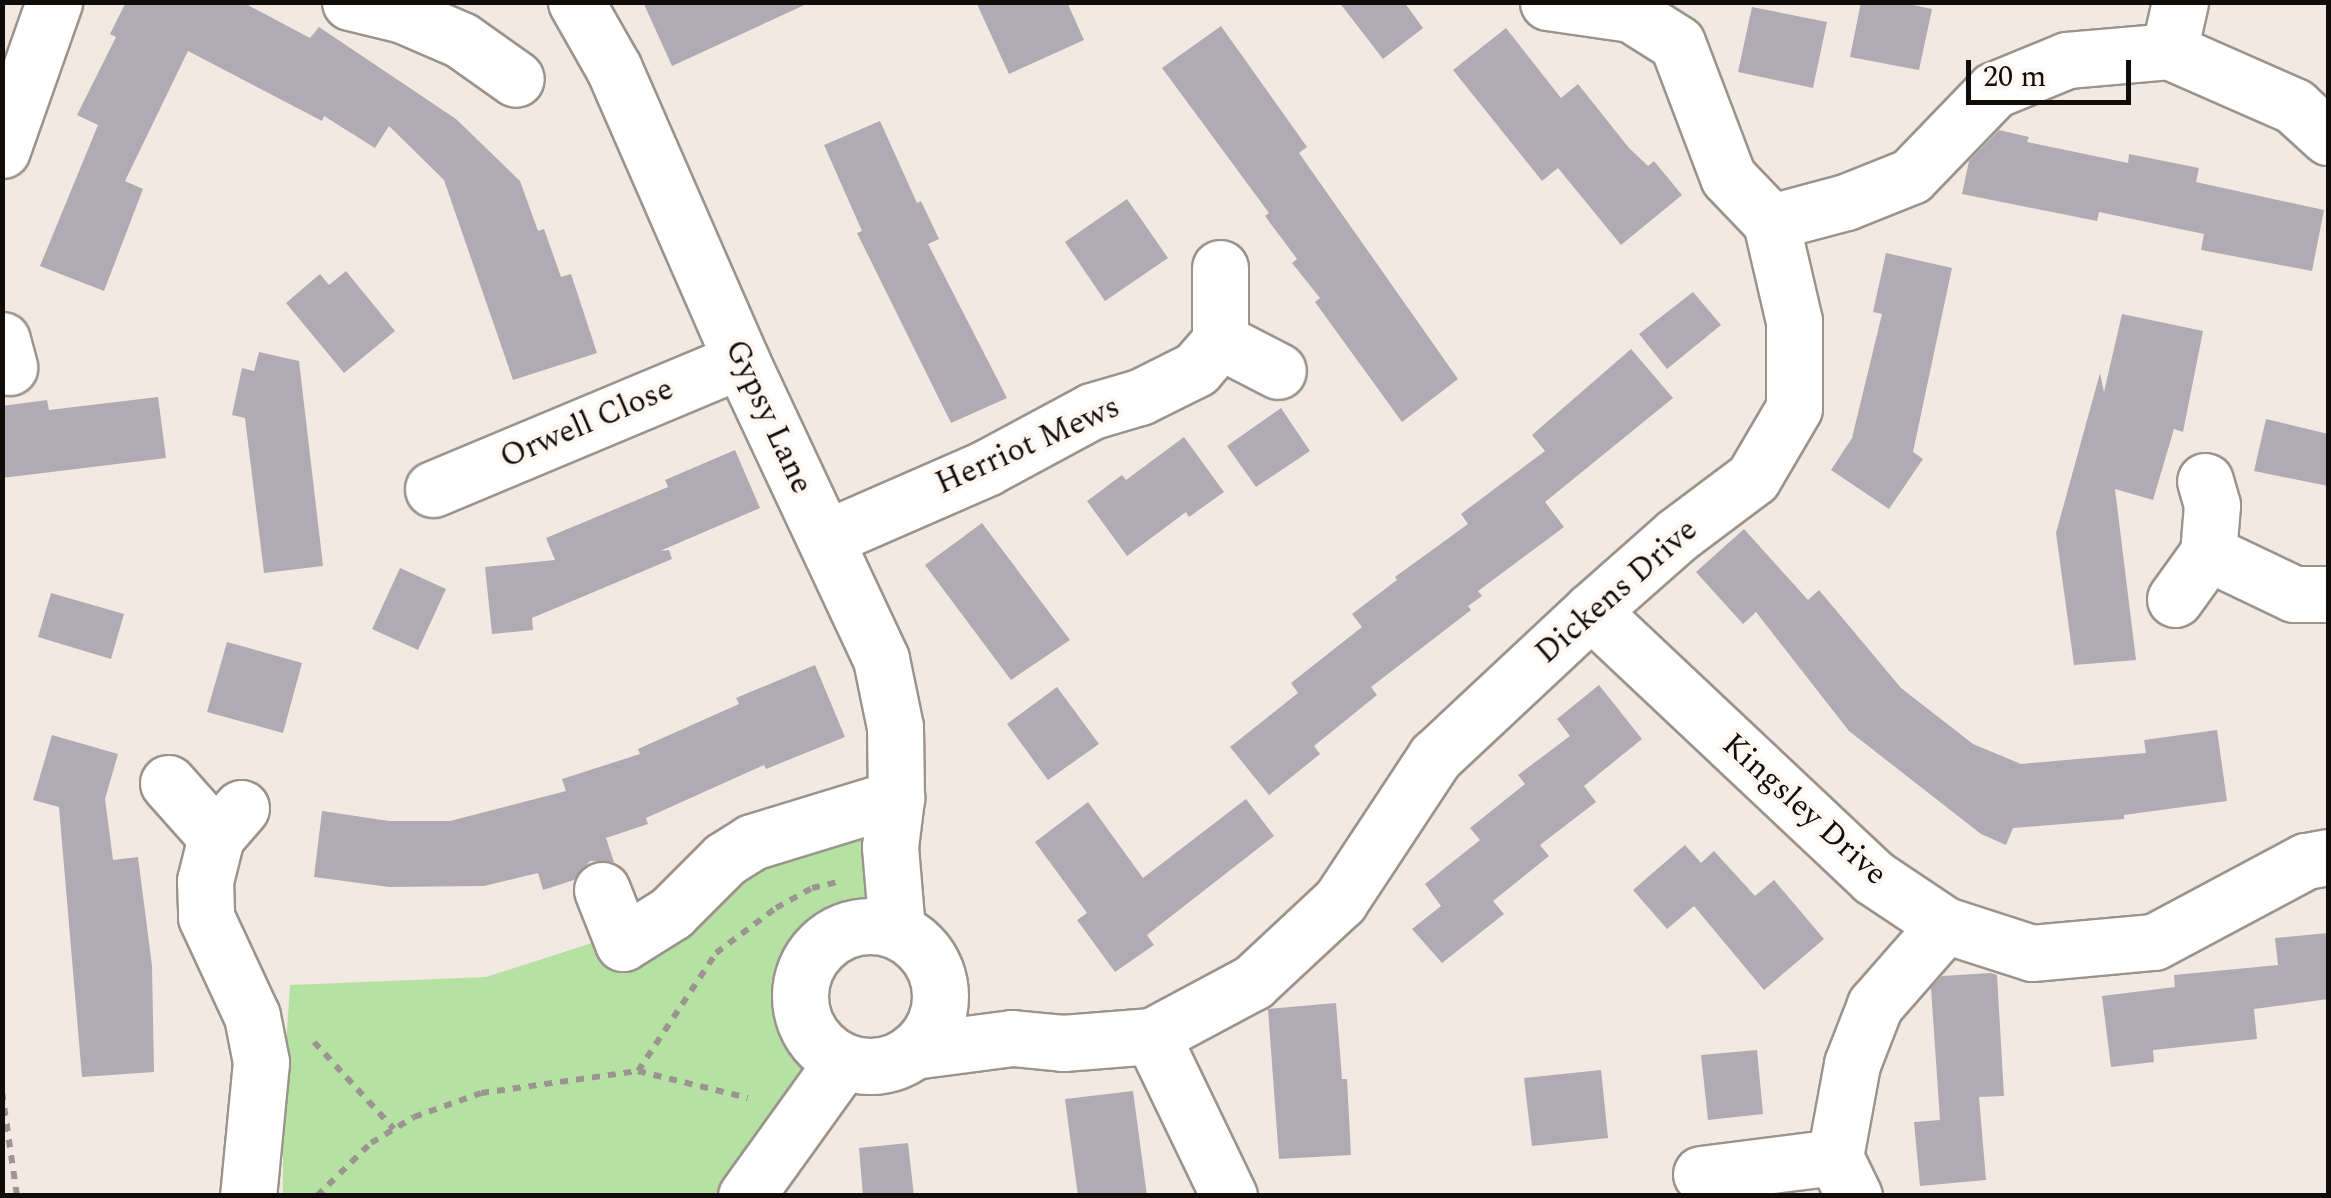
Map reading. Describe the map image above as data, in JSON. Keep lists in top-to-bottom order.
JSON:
{
  "streets": {
    "street": [
      "Gypsy Lane",
      "Orwell Close",
      "Herriot Mews",
      "Dickens Drive",
      "Kingsley Drive"
    ]
  },
  "crossings": [
    ["Gypsy Lane", "Orwell Close"],
    ["Gypsy Lane", "Herriot Mews"],
    ["Gypsy Lane", "Dickens Drive"],
    ["Dickens Drive", "Kingsley Drive"]
  ],
  "scale_bar": "20 m"
}
